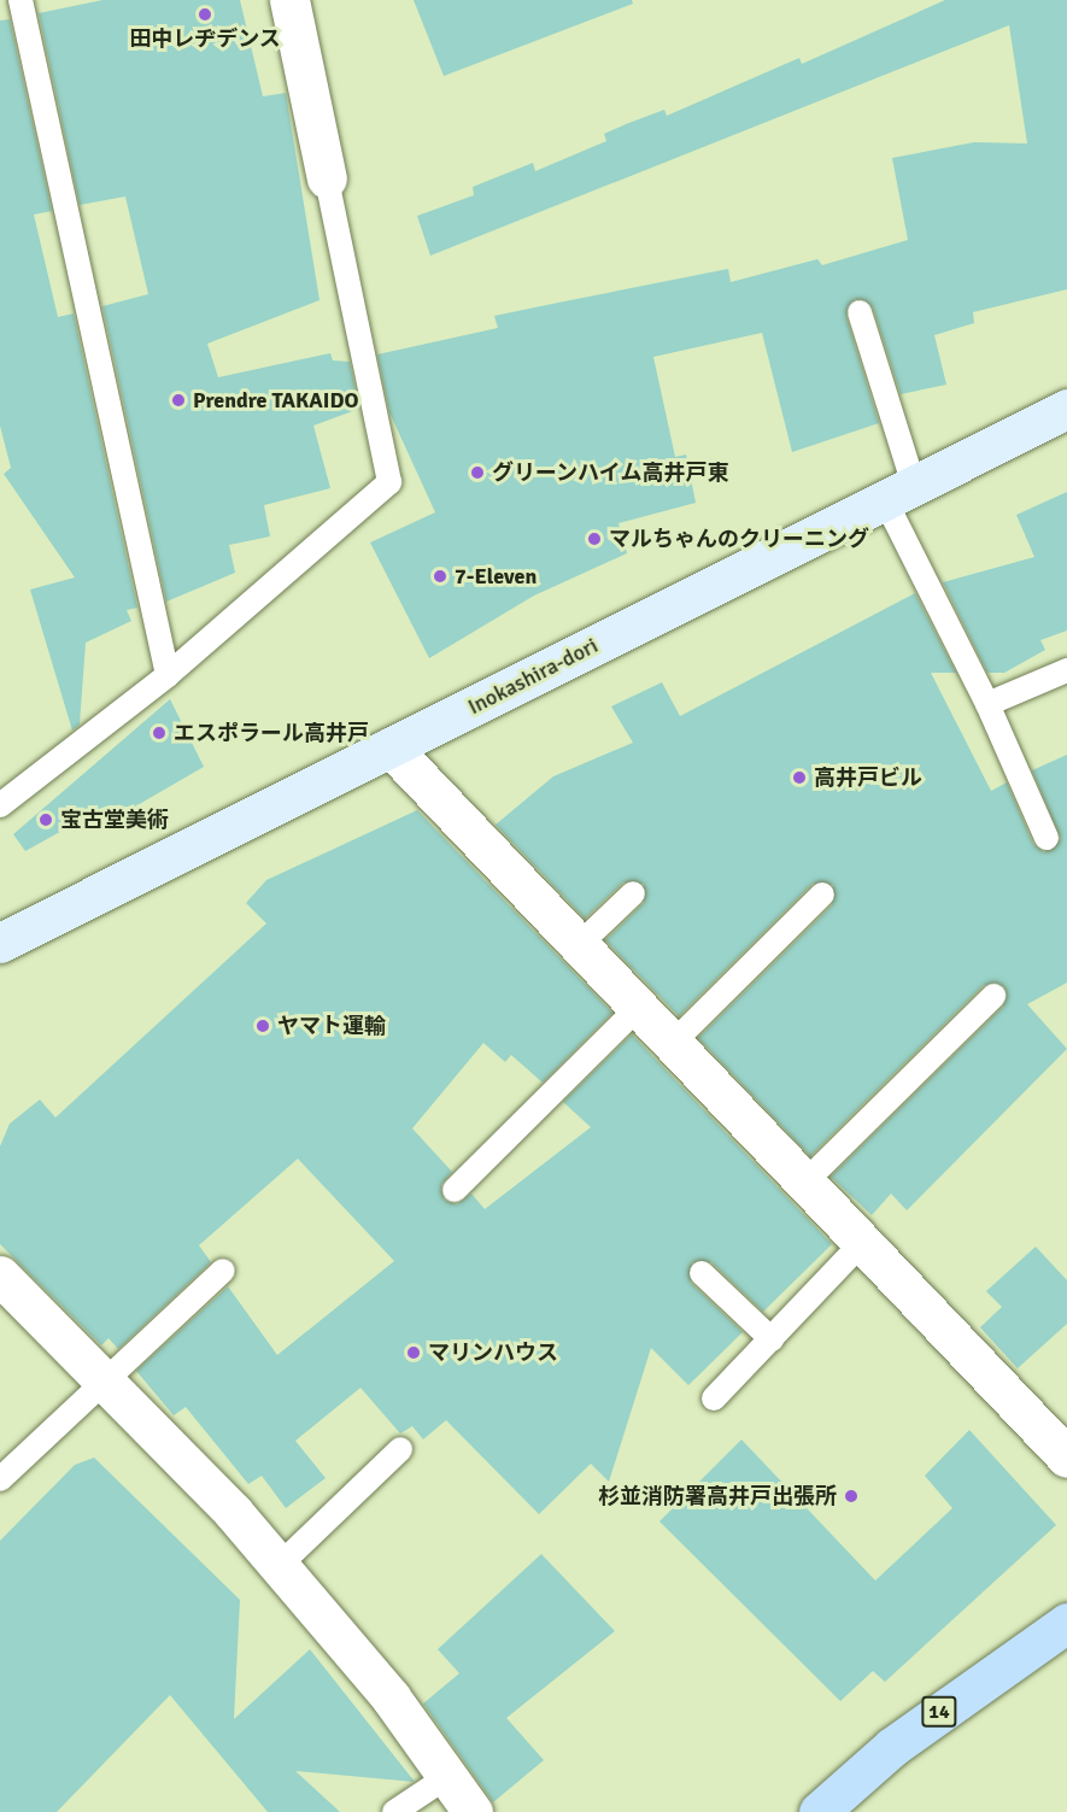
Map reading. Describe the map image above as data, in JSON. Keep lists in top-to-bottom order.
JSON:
{
  "streets": {
    "main road": ["Inokashira-dori", "14"]
  },
  "places": [
    "田中レヂデンス",
    "Prendre TAKAIDO",
    "グリーンハイム高井戸東",
    "マルちゃんのクリーニング",
    "7-Eleven",
    "エスポラール高井戸",
    "高井戸ビル",
    "宝古堂美術",
    "ヤマト運輸",
    "マリンハウス",
    "杉並消防署高井戸出張所"
  ]
}
